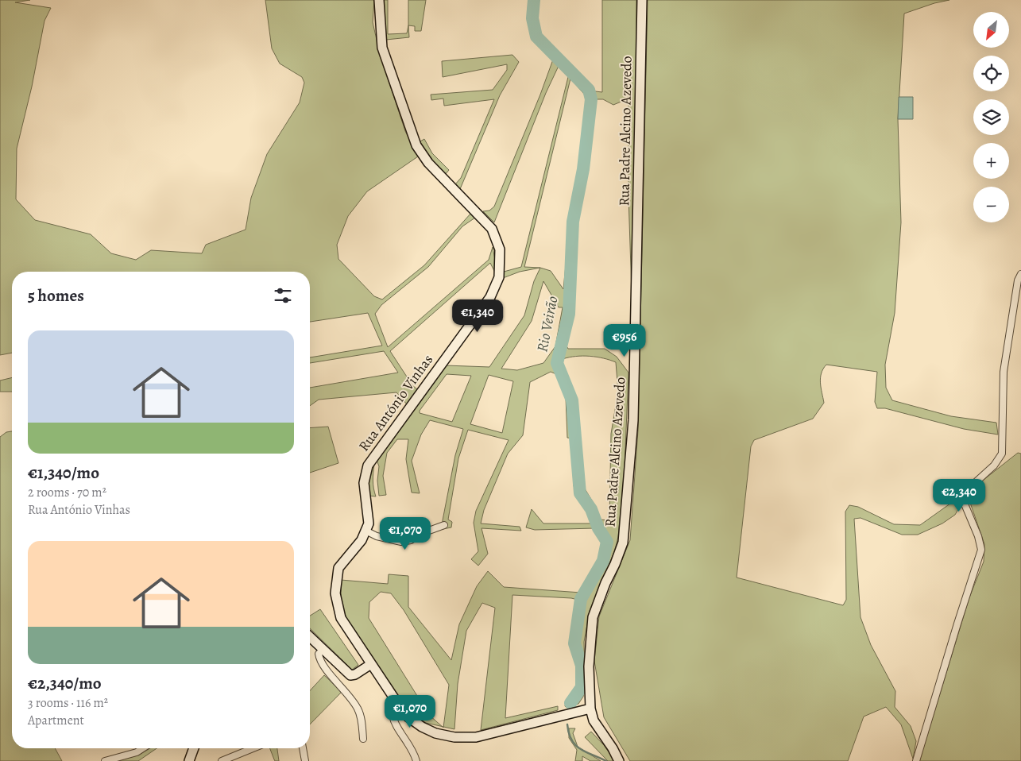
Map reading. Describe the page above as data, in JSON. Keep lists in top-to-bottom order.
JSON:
{
  "streets": {
    "street": ["Rua Padre Alcino Azevedo", "Rua António Vinhas"]
  },
  "crossings": [
    ["Rua Padre Alcino Azevedo", "Rua António Vinhas"]
  ],
  "water": ["Rio Veirão"],
  "north": "bottom left",
  "page": {
    "map_buttons": ["+", "−"],
    "heading": "5 homes",
    "price": [
      "€1,340",
      "€956",
      "€2,340",
      "€1,070",
      "€1,070"
    ],
    "list": [
      {
        "name": "€1,340/mo",
        "note": "2 rooms · 70 m² · Rua António Vinhas"
      },
      {
        "name": "€2,340/mo",
        "note": "3 rooms · 116 m² · Apartment"
      }
    ]
  }
}
